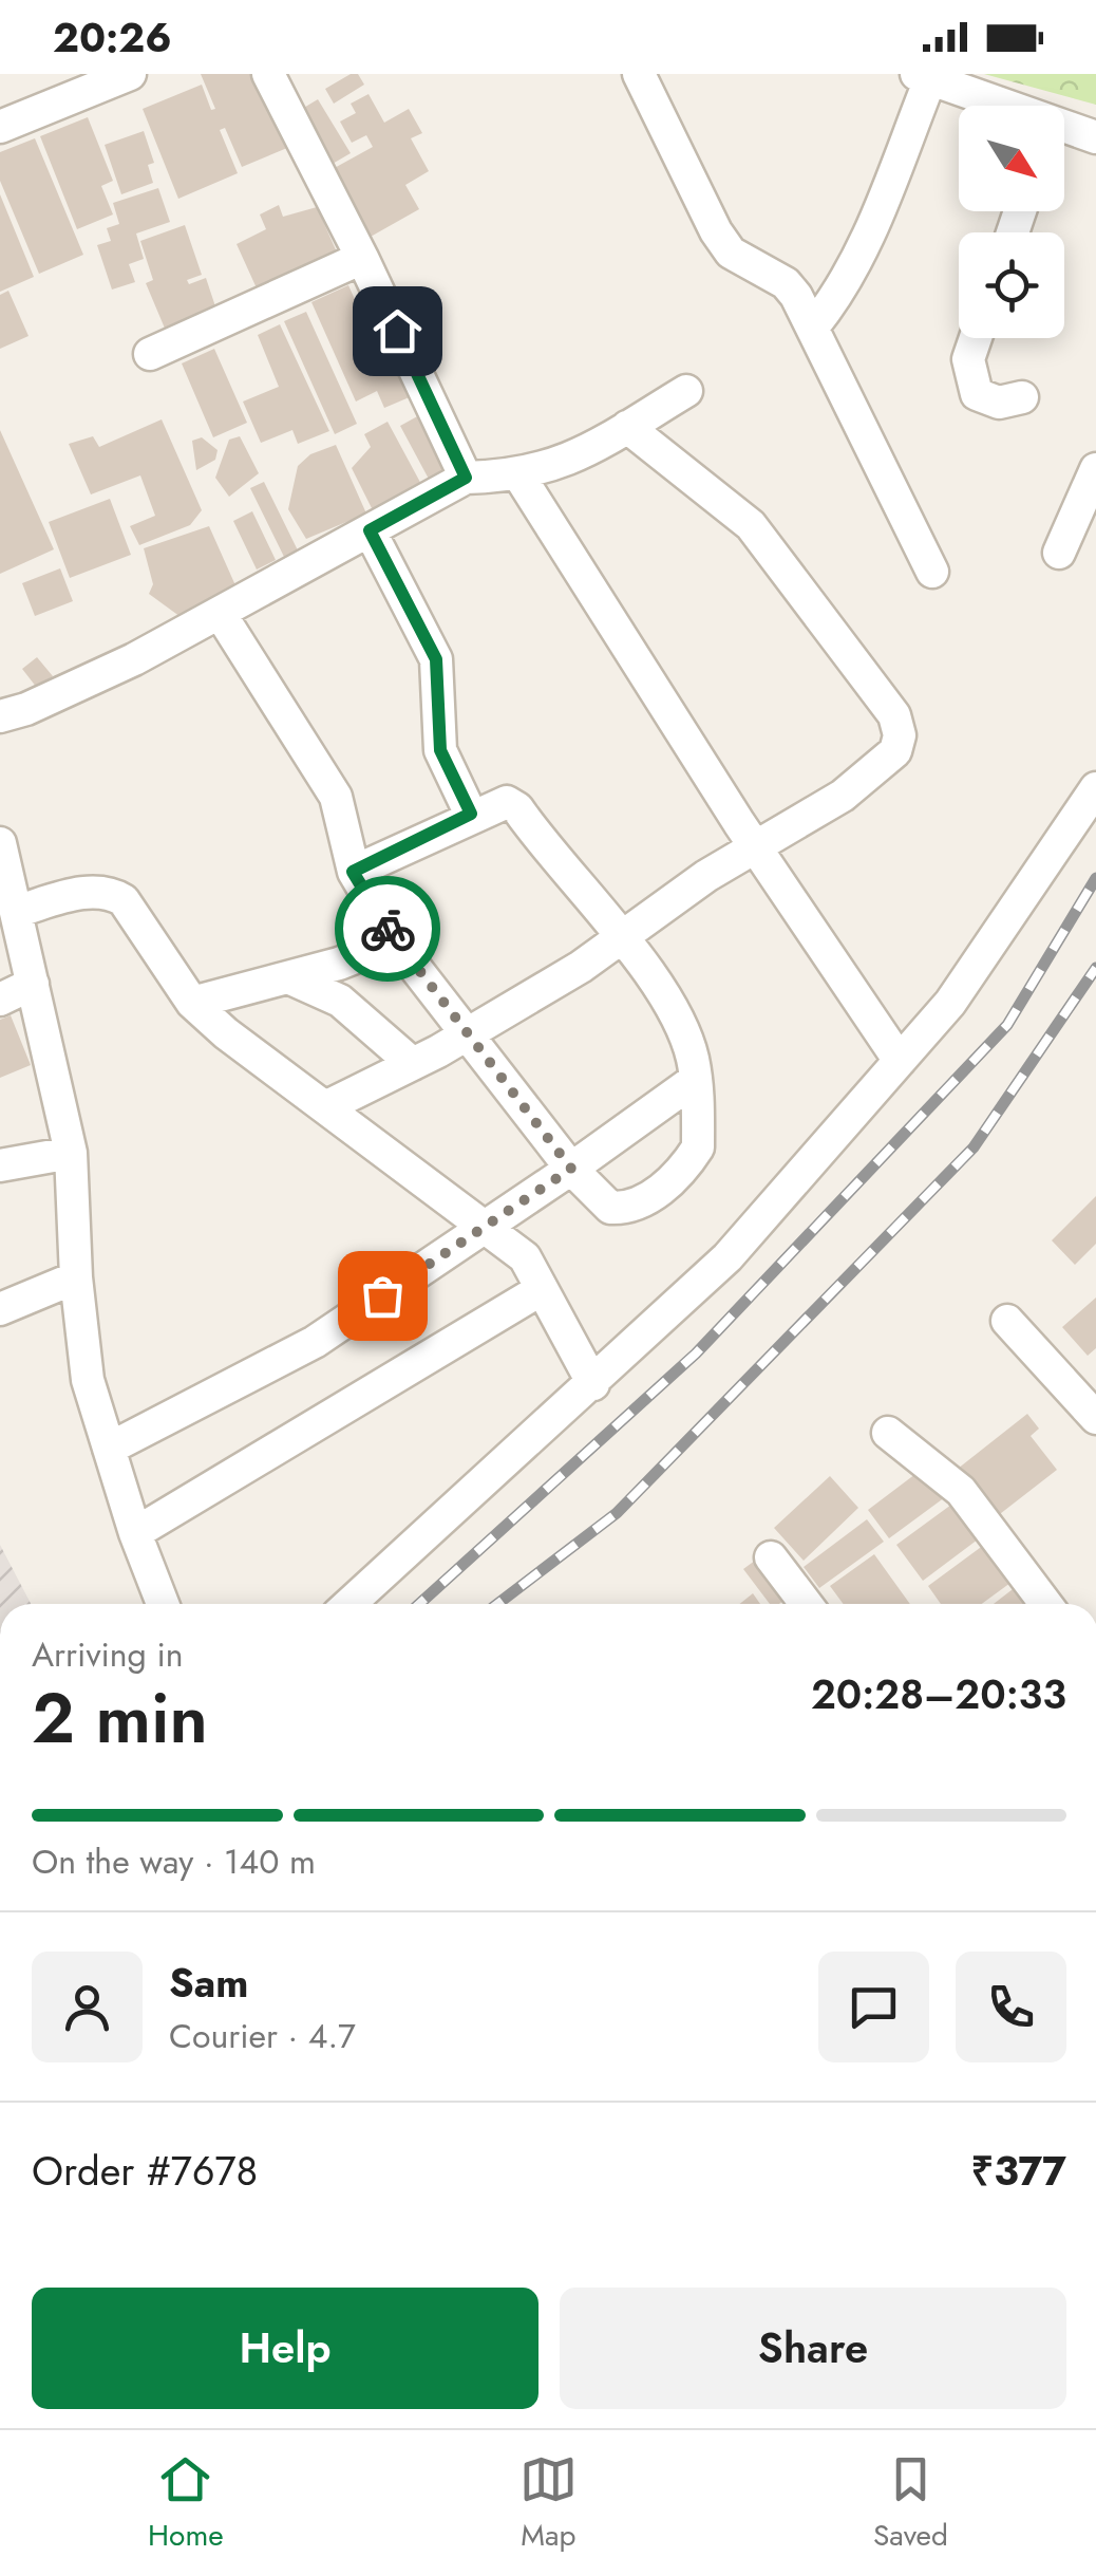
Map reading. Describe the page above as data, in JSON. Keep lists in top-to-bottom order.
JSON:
{
  "north": "bottom right",
  "page": {
    "status": "20:26",
    "heading": ["2 min", "Arriving in", "20:28–20:33"],
    "panel": [
      "Sam",
      "Courier · 4.7",
      "Order #7678",
      "₹377"
    ],
    "bar": "On the way · 140 m",
    "buttons": ["Help", "Share"],
    "tabs": ["Home", "Map", "Saved"]
  }
}
